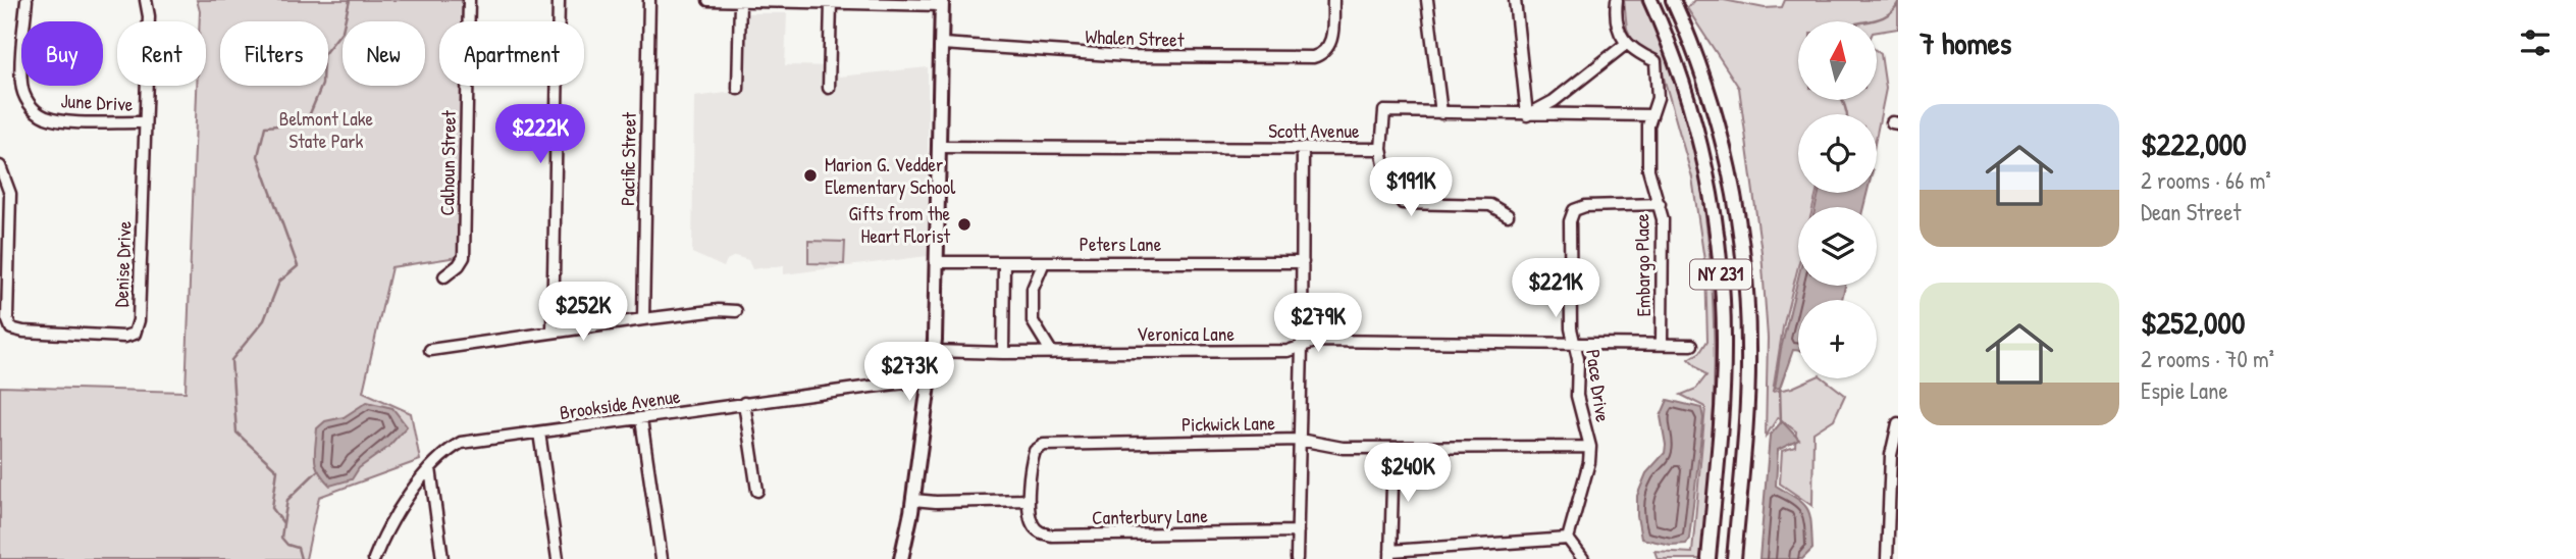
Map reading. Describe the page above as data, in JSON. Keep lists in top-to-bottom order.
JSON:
{
  "streets": {
    "main road": ["NY 231"],
    "street": [
      "Whalen Street",
      "June Drive",
      "Scott Avenue",
      "Pacific Street",
      "Calhoun Street",
      "Peters Lane",
      "Denise Drive",
      "Embargo Place",
      "Veronica Lane",
      "Pace Drive",
      "Brookside Avenue",
      "Pickwick Lane",
      "Canterbury Lane"
    ]
  },
  "crossings": [
    ["June Drive", "Denise Drive"],
    ["Scott Avenue", "Embargo Place"],
    ["Embargo Place", "Veronica Lane"],
    ["Embargo Place", "Pace Drive"],
    ["Veronica Lane", "Pace Drive"],
    ["Pace Drive", "Pickwick Lane"],
    ["Pickwick Lane", "Canterbury Lane"]
  ],
  "parks": ["Belmont Lake State Park"],
  "places": ["Marion G. Vedder Elementary School", "Gifts from the Heart Florist"],
  "north": "top",
  "page": {
    "heading": "7 homes",
    "map_buttons": "+",
    "chip": [
      "Buy",
      "Rent",
      "Filters",
      "New",
      "Apartment"
    ],
    "list": [
      {
        "name": "$222,000",
        "note": "2 rooms · 66 m² · Dean Street"
      },
      {
        "name": "$252,000",
        "note": "2 rooms · 70 m² · Espie Lane"
      }
    ],
    "price": [
      "$222K",
      "$191K",
      "$221K",
      "$252K",
      "$279K",
      "$273K",
      "$240K"
    ]
  }
}
